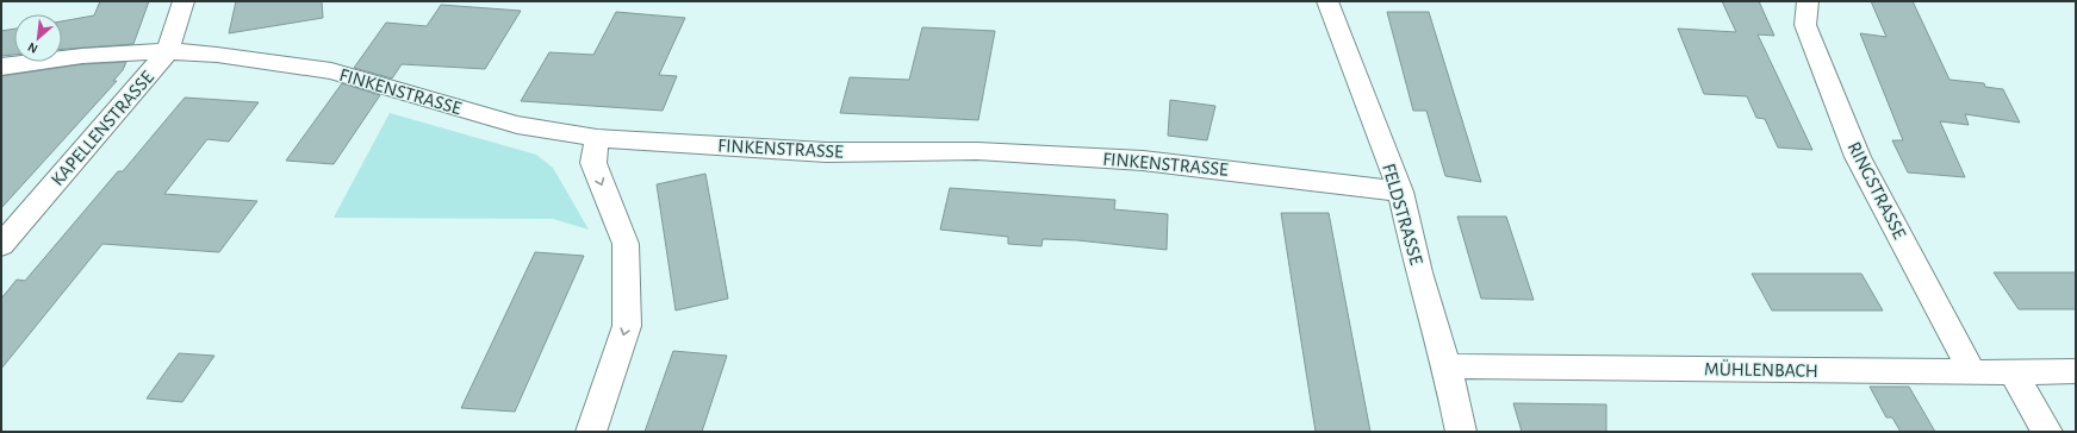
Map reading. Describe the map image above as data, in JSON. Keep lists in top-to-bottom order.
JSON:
{
  "streets": {
    "street": [
      "FINKENSTRASSE",
      "KAPELLENSTRASSE",
      "RINGSTRASSE",
      "FELDSTRASSE",
      "MÜHLENBACH"
    ]
  },
  "crossings": [
    ["FINKENSTRASSE", "KAPELLENSTRASSE"],
    ["FINKENSTRASSE", "FELDSTRASSE"],
    ["RINGSTRASSE", "MÜHLENBACH"],
    ["FELDSTRASSE", "MÜHLENBACH"]
  ],
  "north": "bottom left"
}
